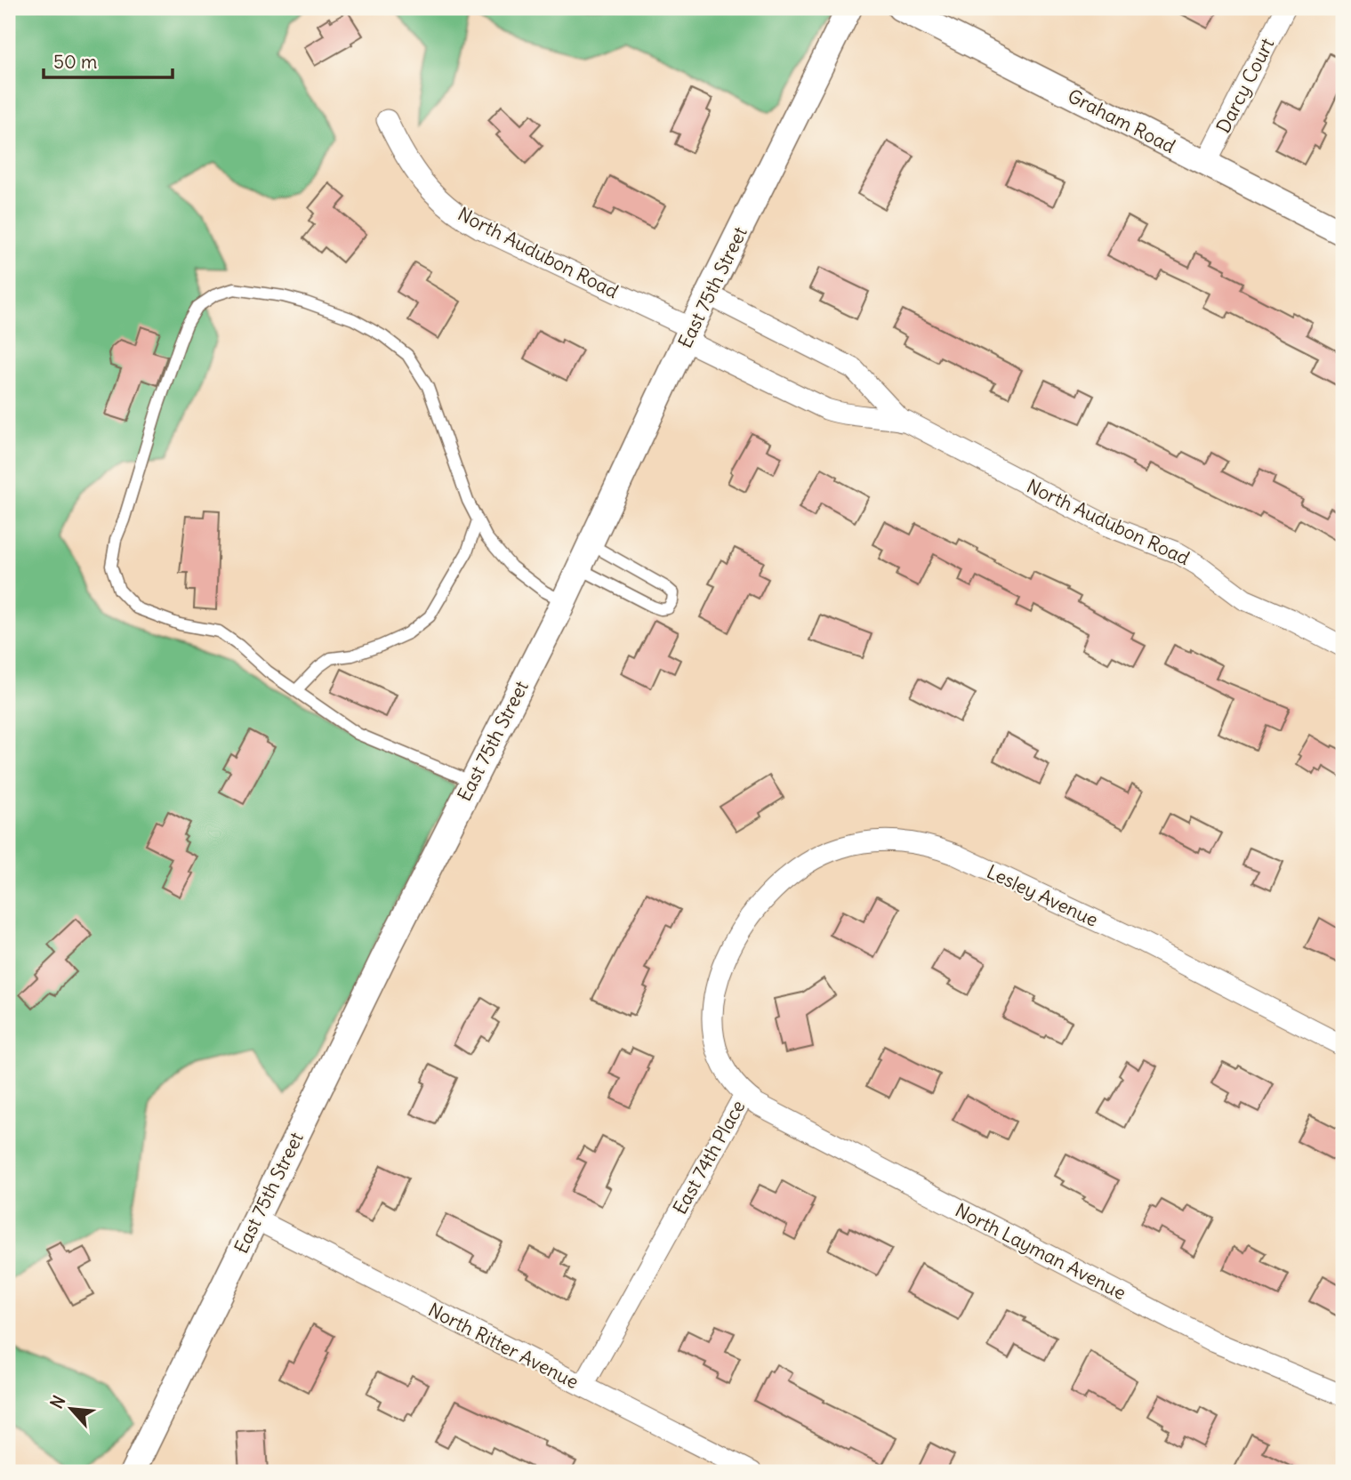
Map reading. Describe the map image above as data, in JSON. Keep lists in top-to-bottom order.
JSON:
{
  "streets": {
    "street": [
      "Darcy Court",
      "Graham Road",
      "North Audubon Road",
      "East 75th Street",
      "Lesley Avenue",
      "East 74th Place",
      "North Layman Avenue",
      "North Ritter Avenue"
    ]
  },
  "crossings": [
    ["Darcy Court", "Graham Road"],
    ["North Audubon Road", "East 75th Street"],
    ["East 75th Street", "North Ritter Avenue"],
    ["Lesley Avenue", "East 74th Place"],
    ["East 74th Place", "North Layman Avenue"],
    ["East 74th Place", "North Ritter Avenue"]
  ],
  "scale_bar": "50 m",
  "north": "top left"
}
